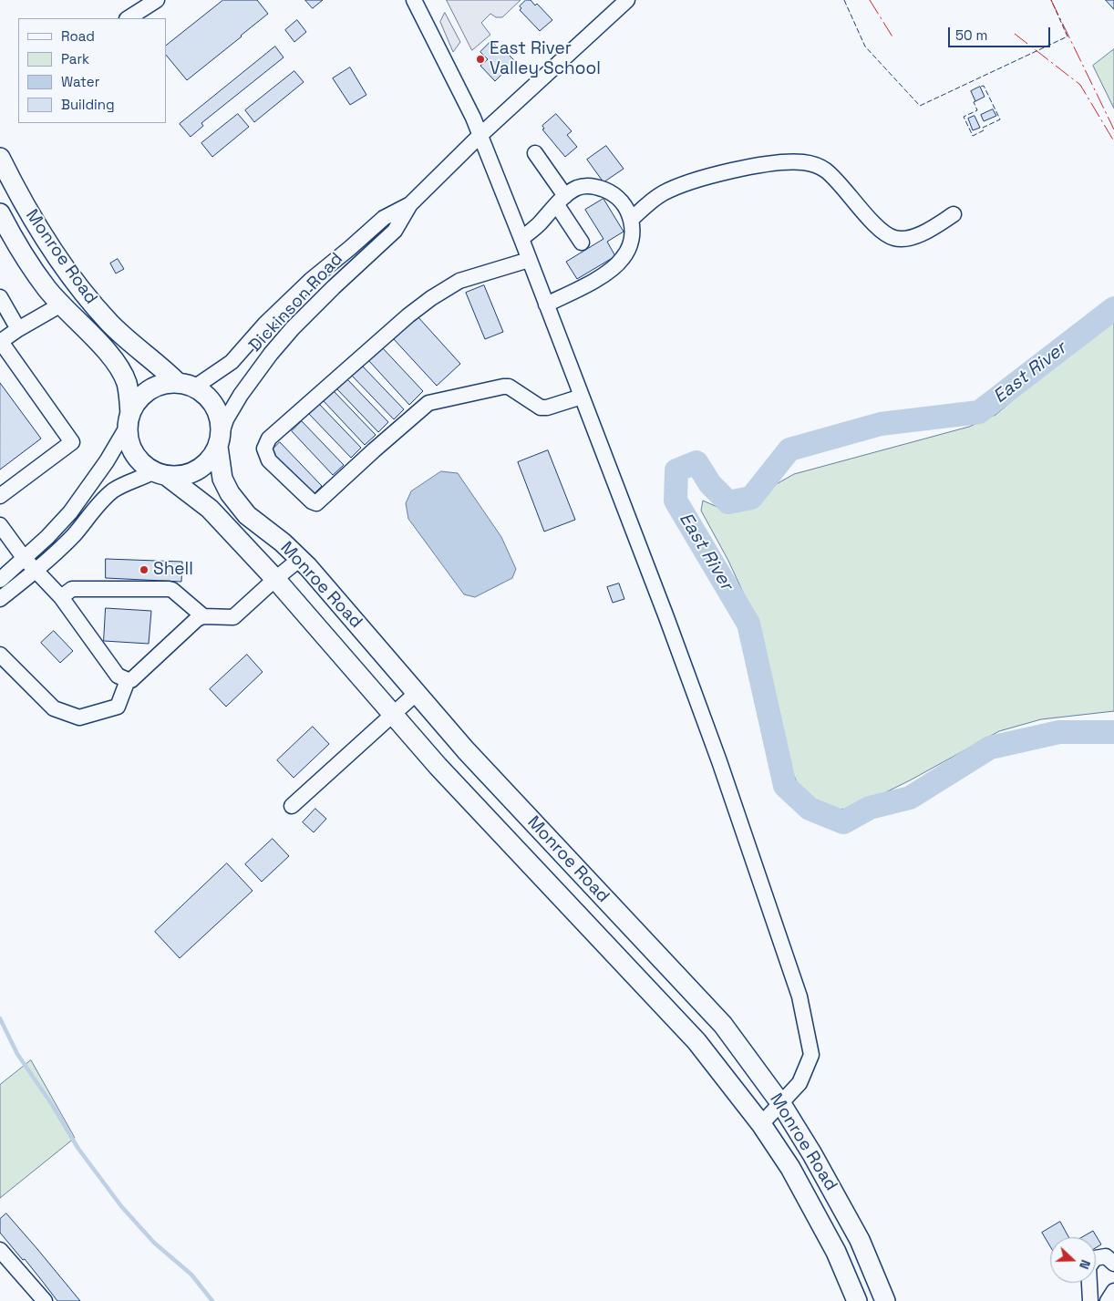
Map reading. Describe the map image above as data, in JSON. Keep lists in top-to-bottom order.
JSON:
{
  "streets": {
    "main road": ["Monroe Road"],
    "street": ["Dickinson Road"]
  },
  "crossings": [
    ["Monroe Road", "Dickinson Road"]
  ],
  "water": ["East River"],
  "places": ["East River Valley School", "Shell"],
  "legend": [
    "Road",
    "Park",
    "Water",
    "Building"
  ],
  "scale_bar": "50 m",
  "north": "right"
}
